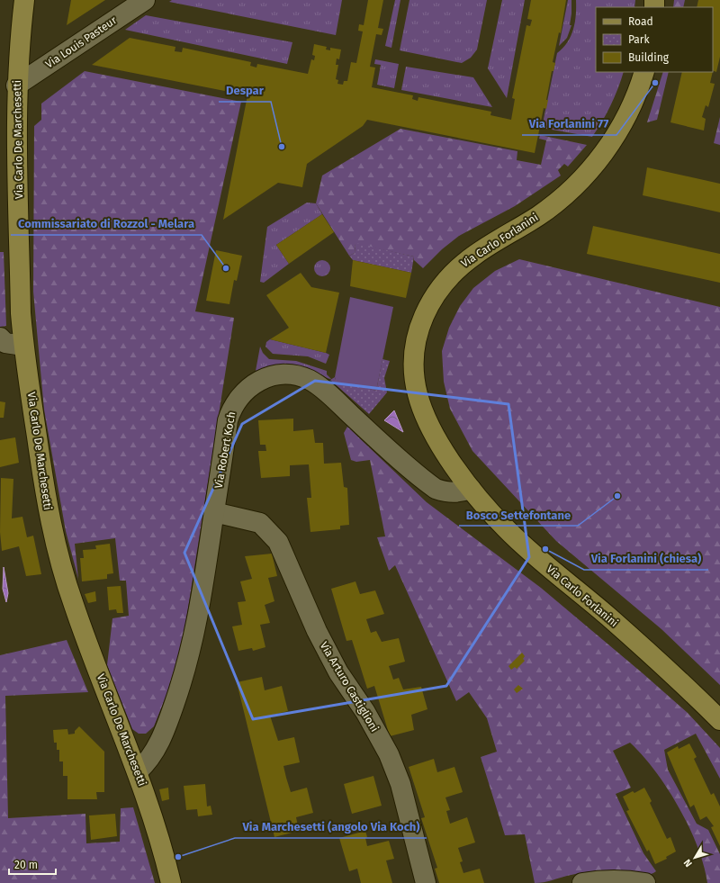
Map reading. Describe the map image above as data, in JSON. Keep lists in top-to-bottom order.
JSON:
{
  "streets": {
    "main road": ["Via Carlo De Marchesetti", "Via Carlo Forlanini"],
    "street": ["Via Louis Pasteur", "Via Robert Koch", "Via Arturo Castiglioni"]
  },
  "crossings": [
    ["Via Louis Pasteur", "Via Carlo De Marchesetti"],
    ["Via Carlo De Marchesetti", "Via Robert Koch"],
    ["Via Carlo Forlanini", "Via Robert Koch"],
    ["Via Robert Koch", "Via Arturo Castiglioni"]
  ],
  "places": [
    "Via Forlanini 77",
    "Despar",
    "Commissariato di Rozzol - Melara",
    "Bosco Settefontane",
    "Via Forlanini (chiesa)",
    "Via Marchesetti (angolo Via Koch)"
  ],
  "legend": ["Road", "Park", "Building"],
  "scale_bar": "20 m",
  "north": "bottom left"
}
